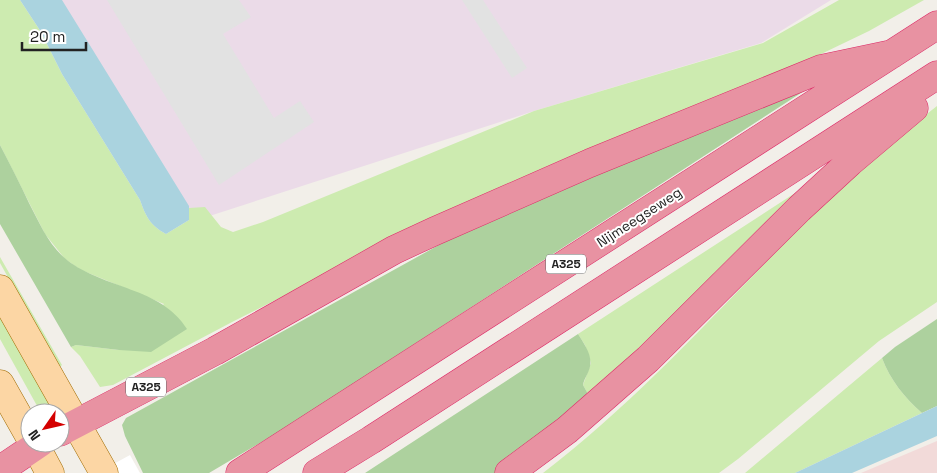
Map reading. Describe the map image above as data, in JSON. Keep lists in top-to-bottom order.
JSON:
{
  "streets": {
    "highway": ["Nijmeegseweg", "A325"]
  },
  "crossings": [
    ["Nijmeegseweg", "A325"]
  ],
  "scale_bar": "20 m",
  "north": "bottom left"
}
